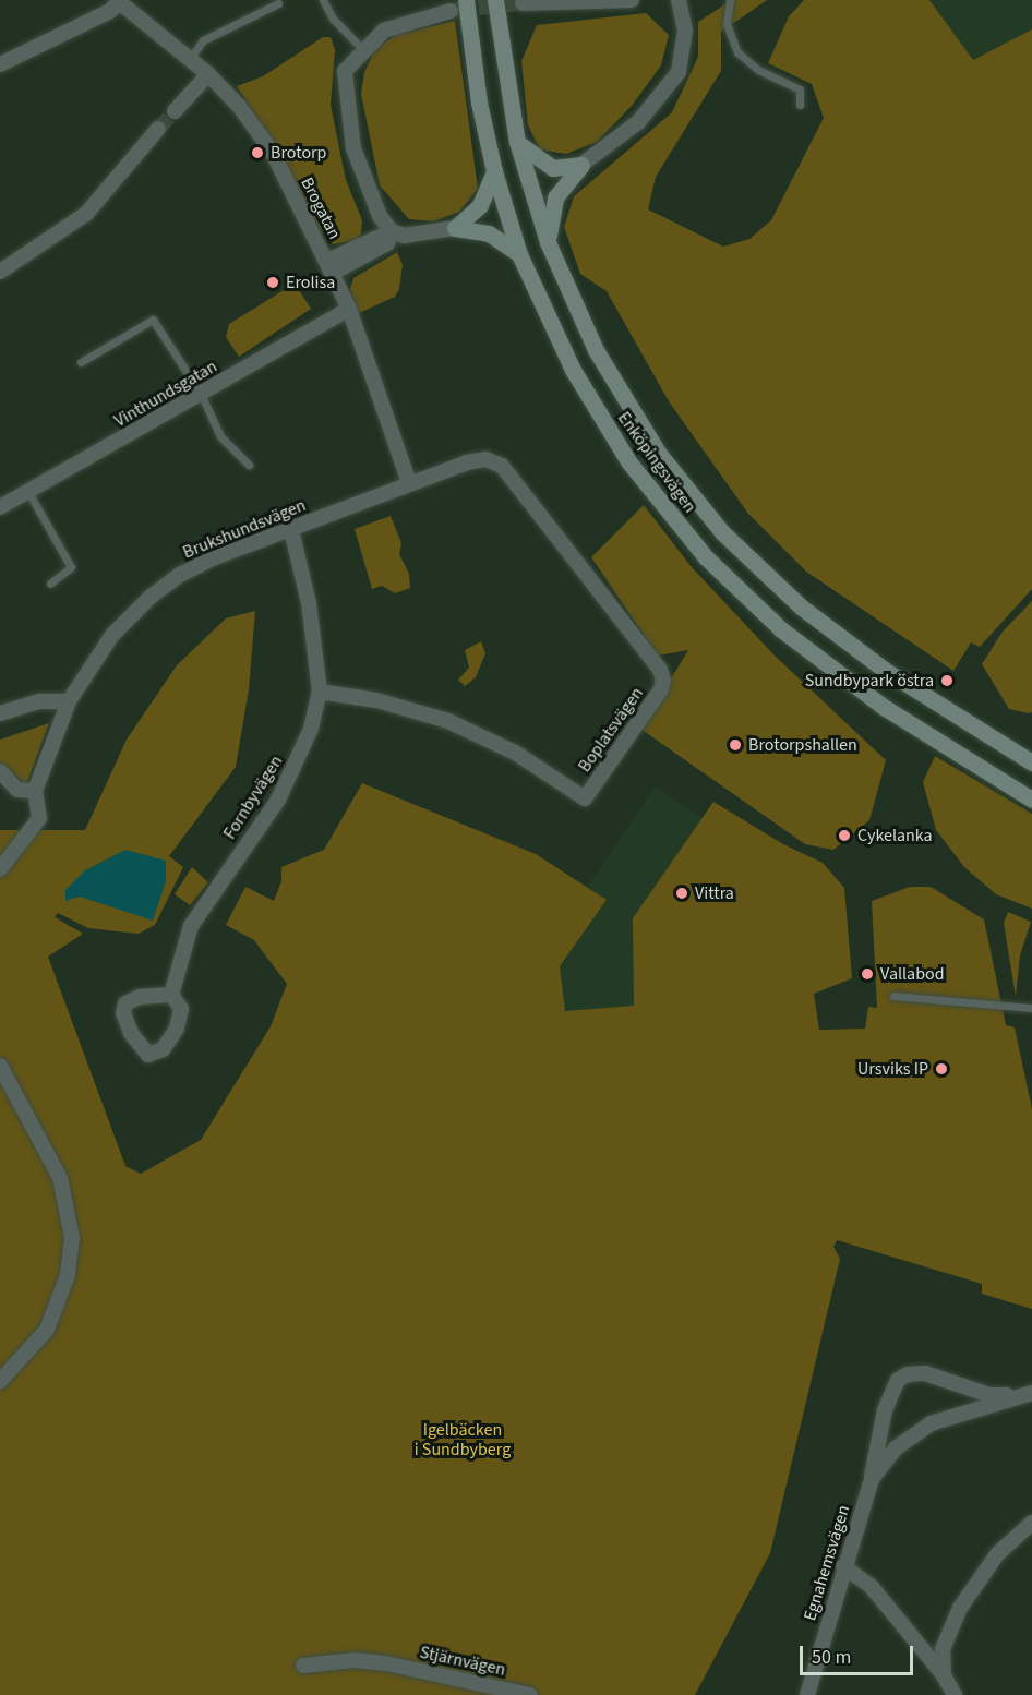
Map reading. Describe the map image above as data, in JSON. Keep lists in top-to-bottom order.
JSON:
{
  "streets": {
    "main road": ["Enköpingsvägen"],
    "street": [
      "Brogatan",
      "Vinthundsgatan",
      "Brukshundsvägen",
      "Boplatsvägen",
      "Fornbyvägen",
      "Egnahemsvägen",
      "Stjärnvägen"
    ]
  },
  "crossings": [
    ["Brogatan", "Vinthundsgatan"],
    ["Brogatan", "Brukshundsvägen"],
    ["Brogatan", "Boplatsvägen"],
    ["Brukshundsvägen", "Boplatsvägen"],
    ["Brukshundsvägen", "Fornbyvägen"],
    ["Boplatsvägen", "Fornbyvägen"]
  ],
  "parks": ["Igelbäcken i Sundbyberg"],
  "places": [
    "Brotorp",
    "Erolisa",
    "Sundbypark östra",
    "Brotorpshallen",
    "Cykelanka",
    "Vittra",
    "Vallabod",
    "Ursviks IP"
  ],
  "scale_bar": "50 m"
}
